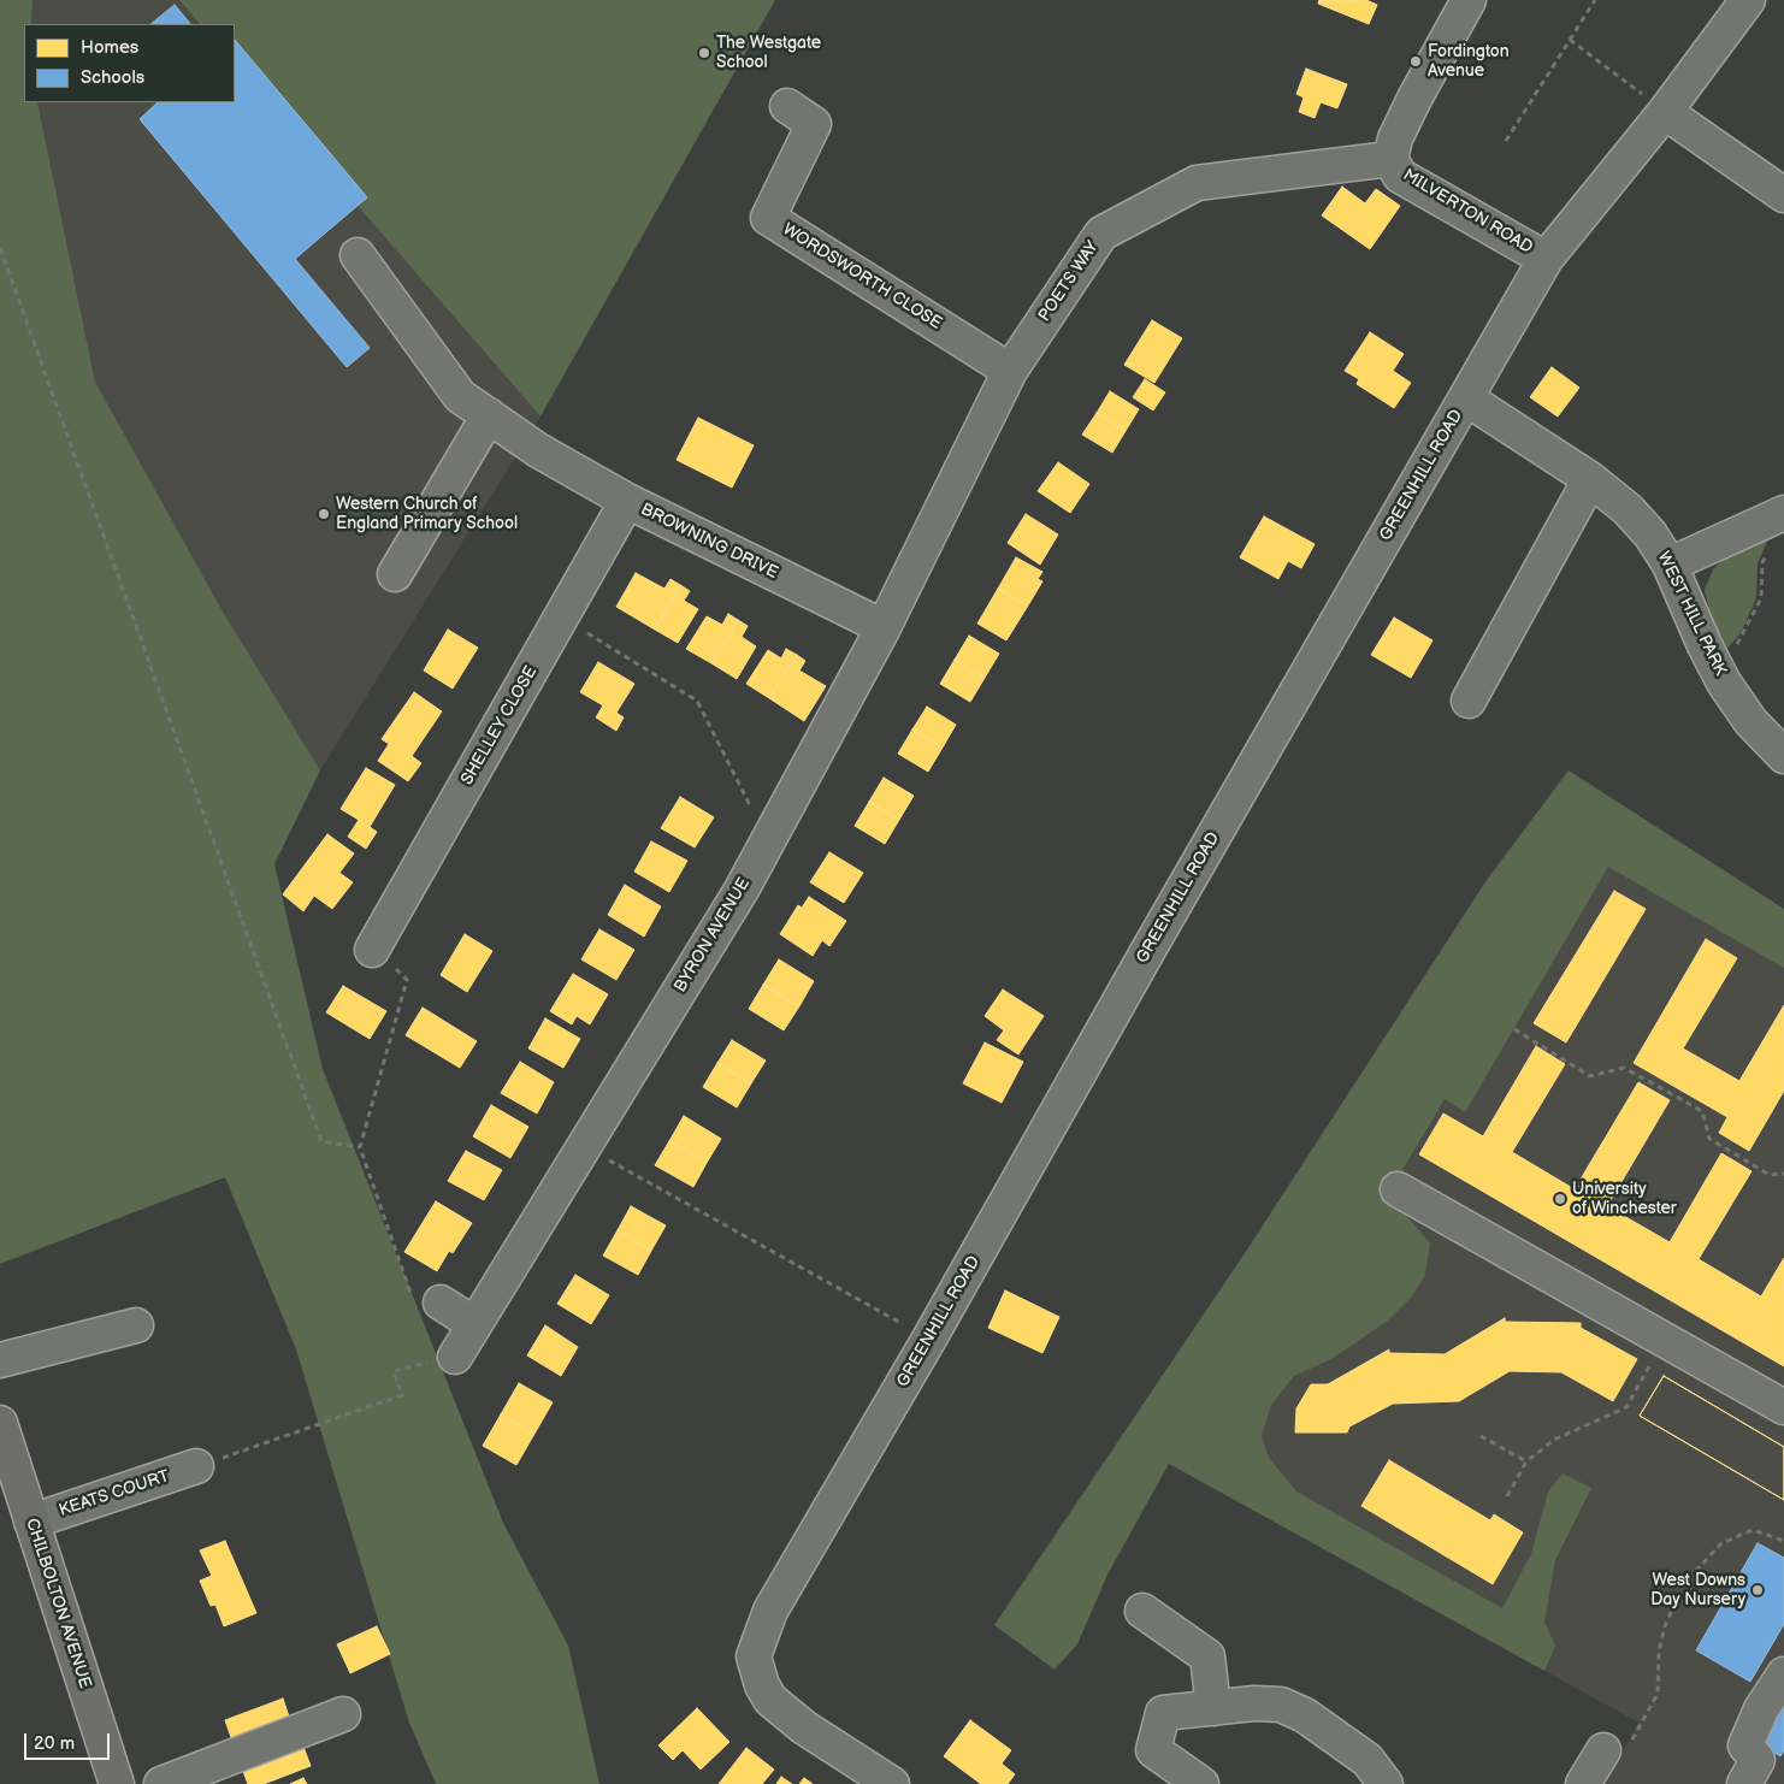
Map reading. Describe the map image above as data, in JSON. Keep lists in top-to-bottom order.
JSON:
{
  "streets": {
    "main road": ["CHILBOLTON AVENUE"],
    "street": [
      "MILVERTON ROAD",
      "WORDSWORTH CLOSE",
      "POETS WAY",
      "GREENHILL ROAD",
      "BROWNING DRIVE",
      "WEST HILL PARK",
      "SHELLEY CLOSE",
      "BYRON AVENUE",
      "KEATS COURT"
    ]
  },
  "crossings": [
    ["MILVERTON ROAD", "POETS WAY"],
    ["MILVERTON ROAD", "GREENHILL ROAD"],
    ["WORDSWORTH CLOSE", "POETS WAY"],
    ["POETS WAY", "BYRON AVENUE"],
    ["GREENHILL ROAD", "WEST HILL PARK"],
    ["BROWNING DRIVE", "SHELLEY CLOSE"],
    ["BROWNING DRIVE", "BYRON AVENUE"],
    ["KEATS COURT", "CHILBOLTON AVENUE"]
  ],
  "places": [
    "The Westgate School",
    "Fordington Avenue",
    "Western Church of England Primary School",
    "University of Winchester",
    "West Downs Day Nursery"
  ],
  "legend": ["Homes", "Schools"],
  "scale_bar": "20 m"
}
